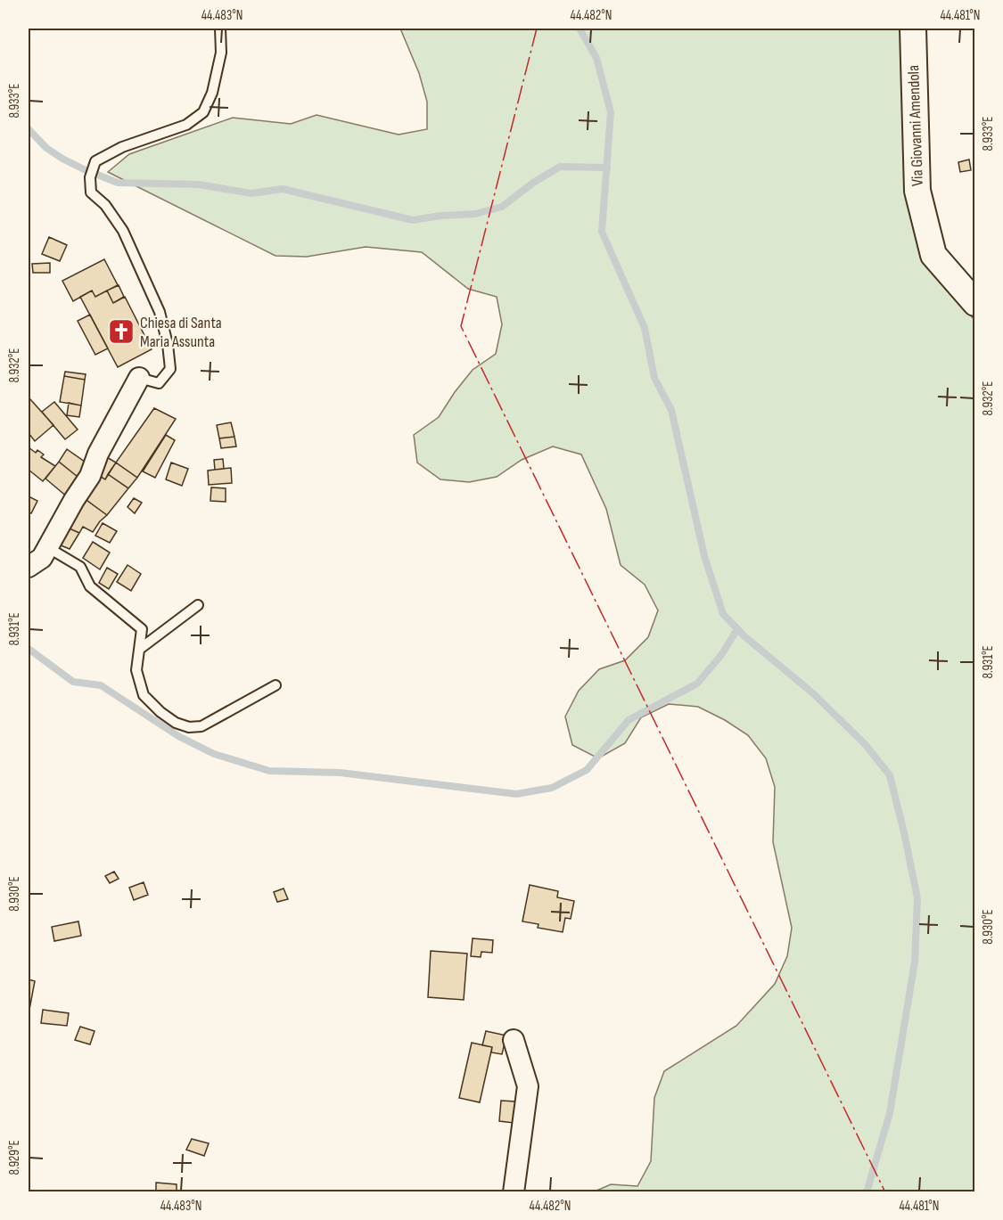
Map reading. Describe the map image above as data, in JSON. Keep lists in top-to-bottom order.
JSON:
{
  "streets": {
    "street": ["Via Giovanni Amendola"]
  },
  "places": {
    "church": ["Chiesa di Santa Maria Assunta"]
  },
  "coordinates": [
    "44.483°N",
    "44.482°N",
    "44.481°N",
    "8.933°E",
    "8.932°E",
    "8.931°E",
    "8.930°E",
    "8.929°E"
  ]
}
